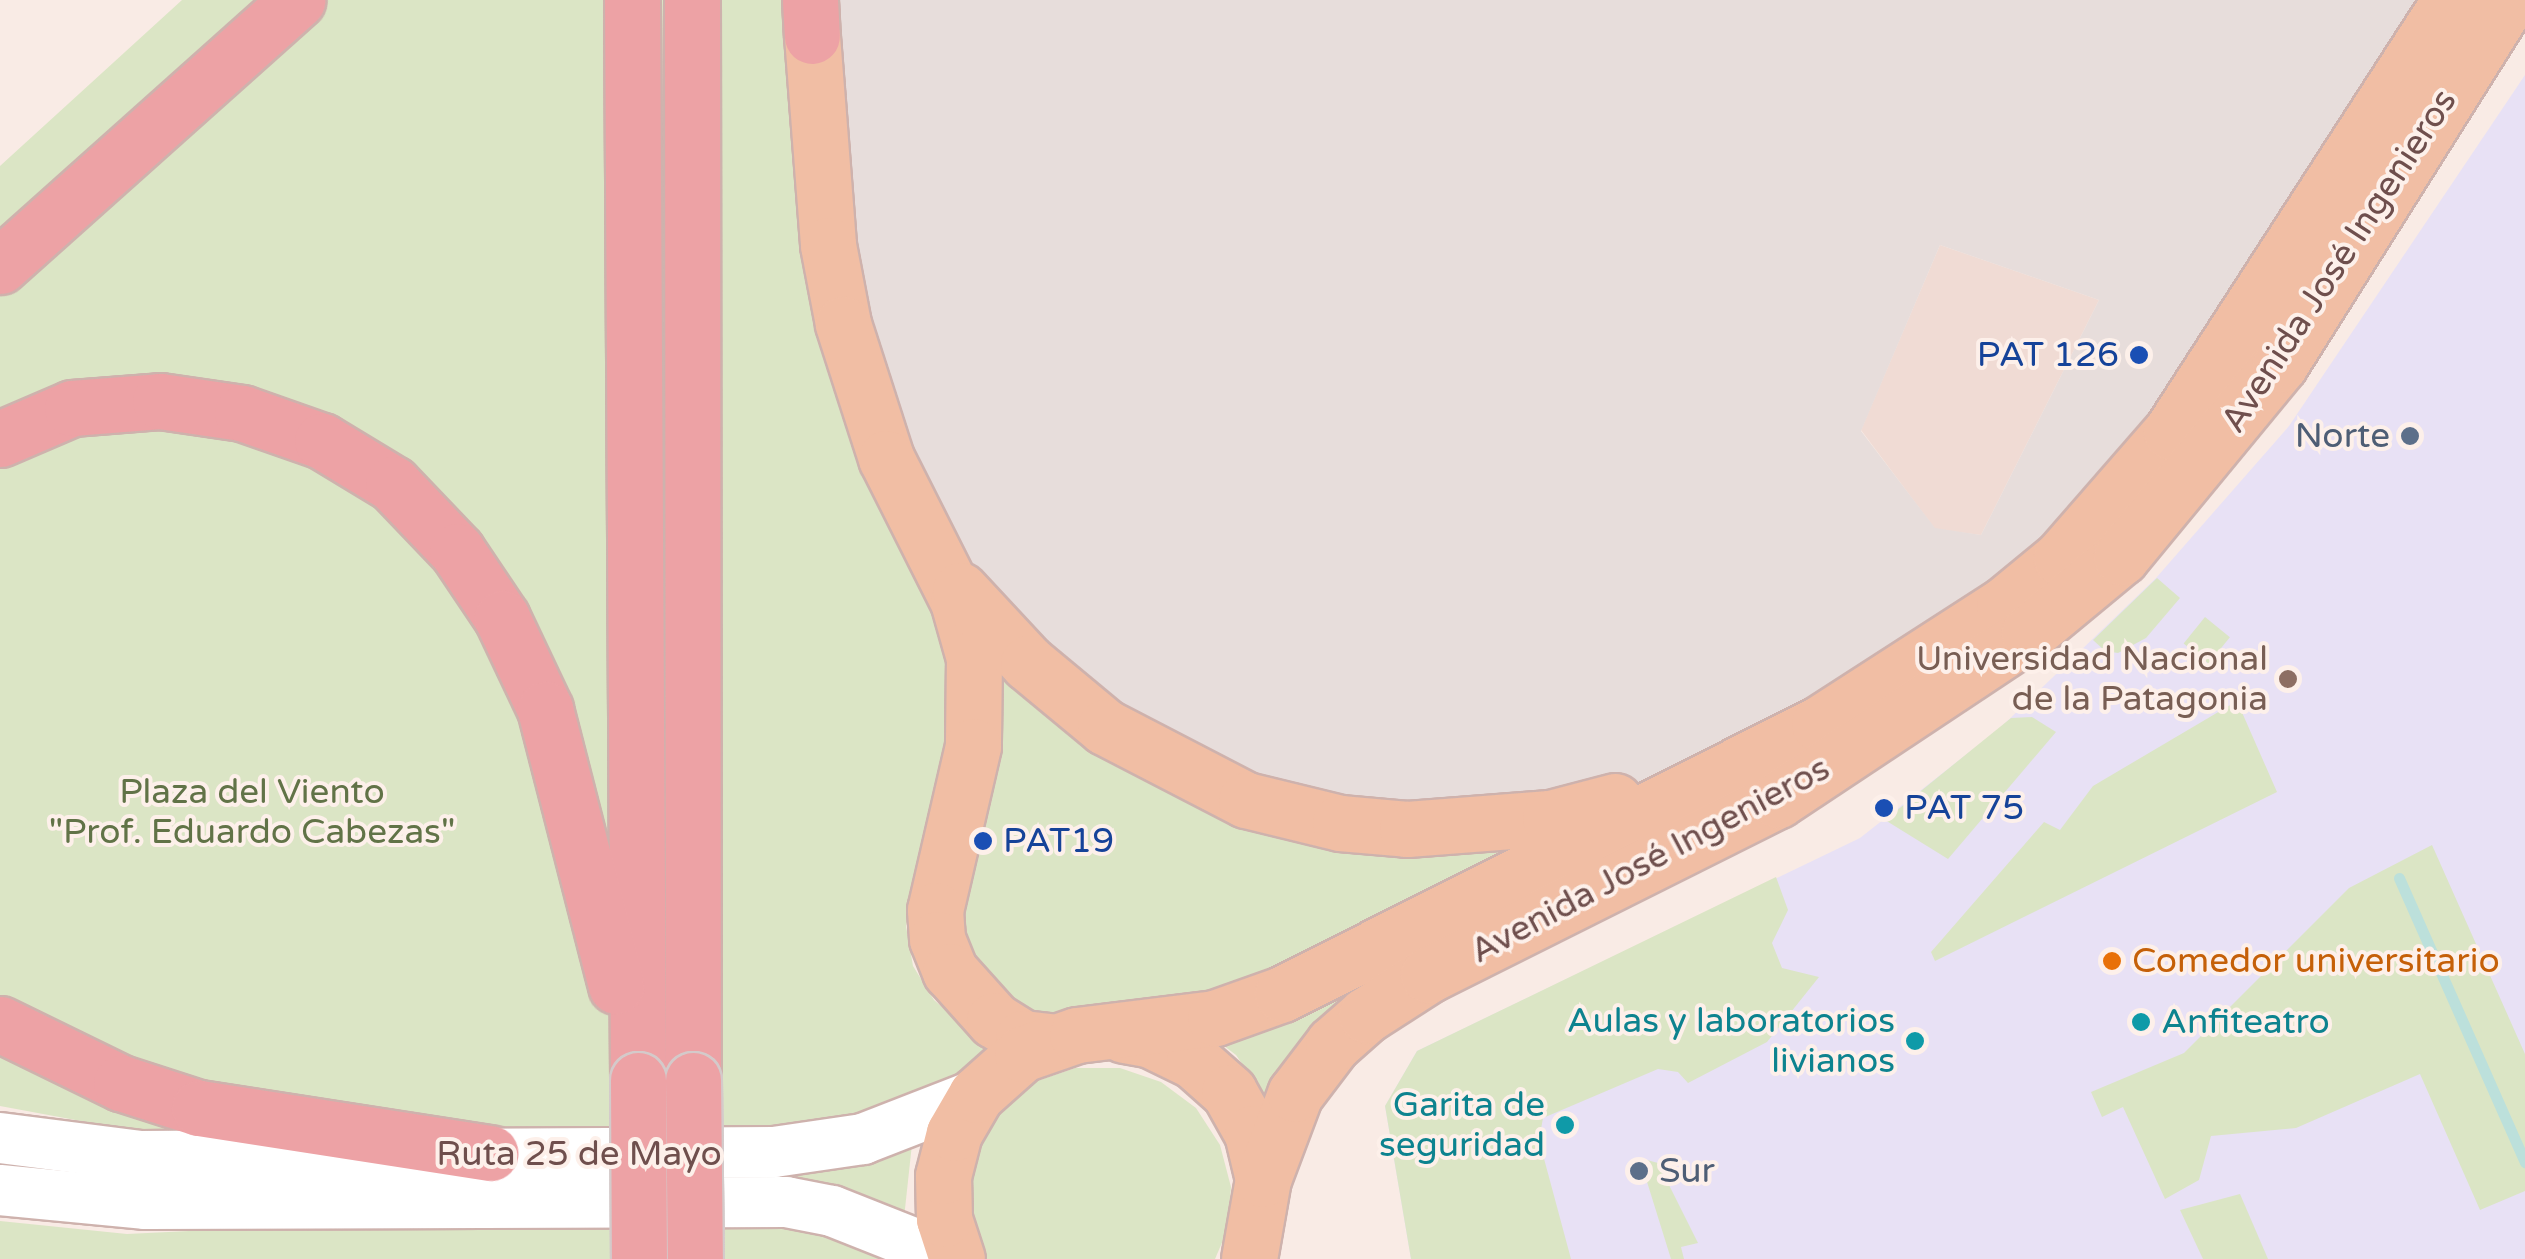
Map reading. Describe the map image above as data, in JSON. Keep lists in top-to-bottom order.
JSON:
{
  "streets": {
    "main road": ["Avenida José Ingenieros", "Ruta 25 de Mayo"]
  },
  "crossings": [
    ["Avenida José Ingenieros", "Ruta 25 de Mayo"]
  ],
  "parks": ["Plaza del Viento \"Prof. Eduardo Cabezas\""],
  "places": [
    "PAT 126",
    "Norte",
    "Universidad Nacional de la Patagonia",
    "PAT 75",
    "PAT19",
    "Comedor universitario",
    "Anfiteatro",
    "Aulas y laboratorios livianos",
    "Garita de seguridad",
    "Sur"
  ]
}
